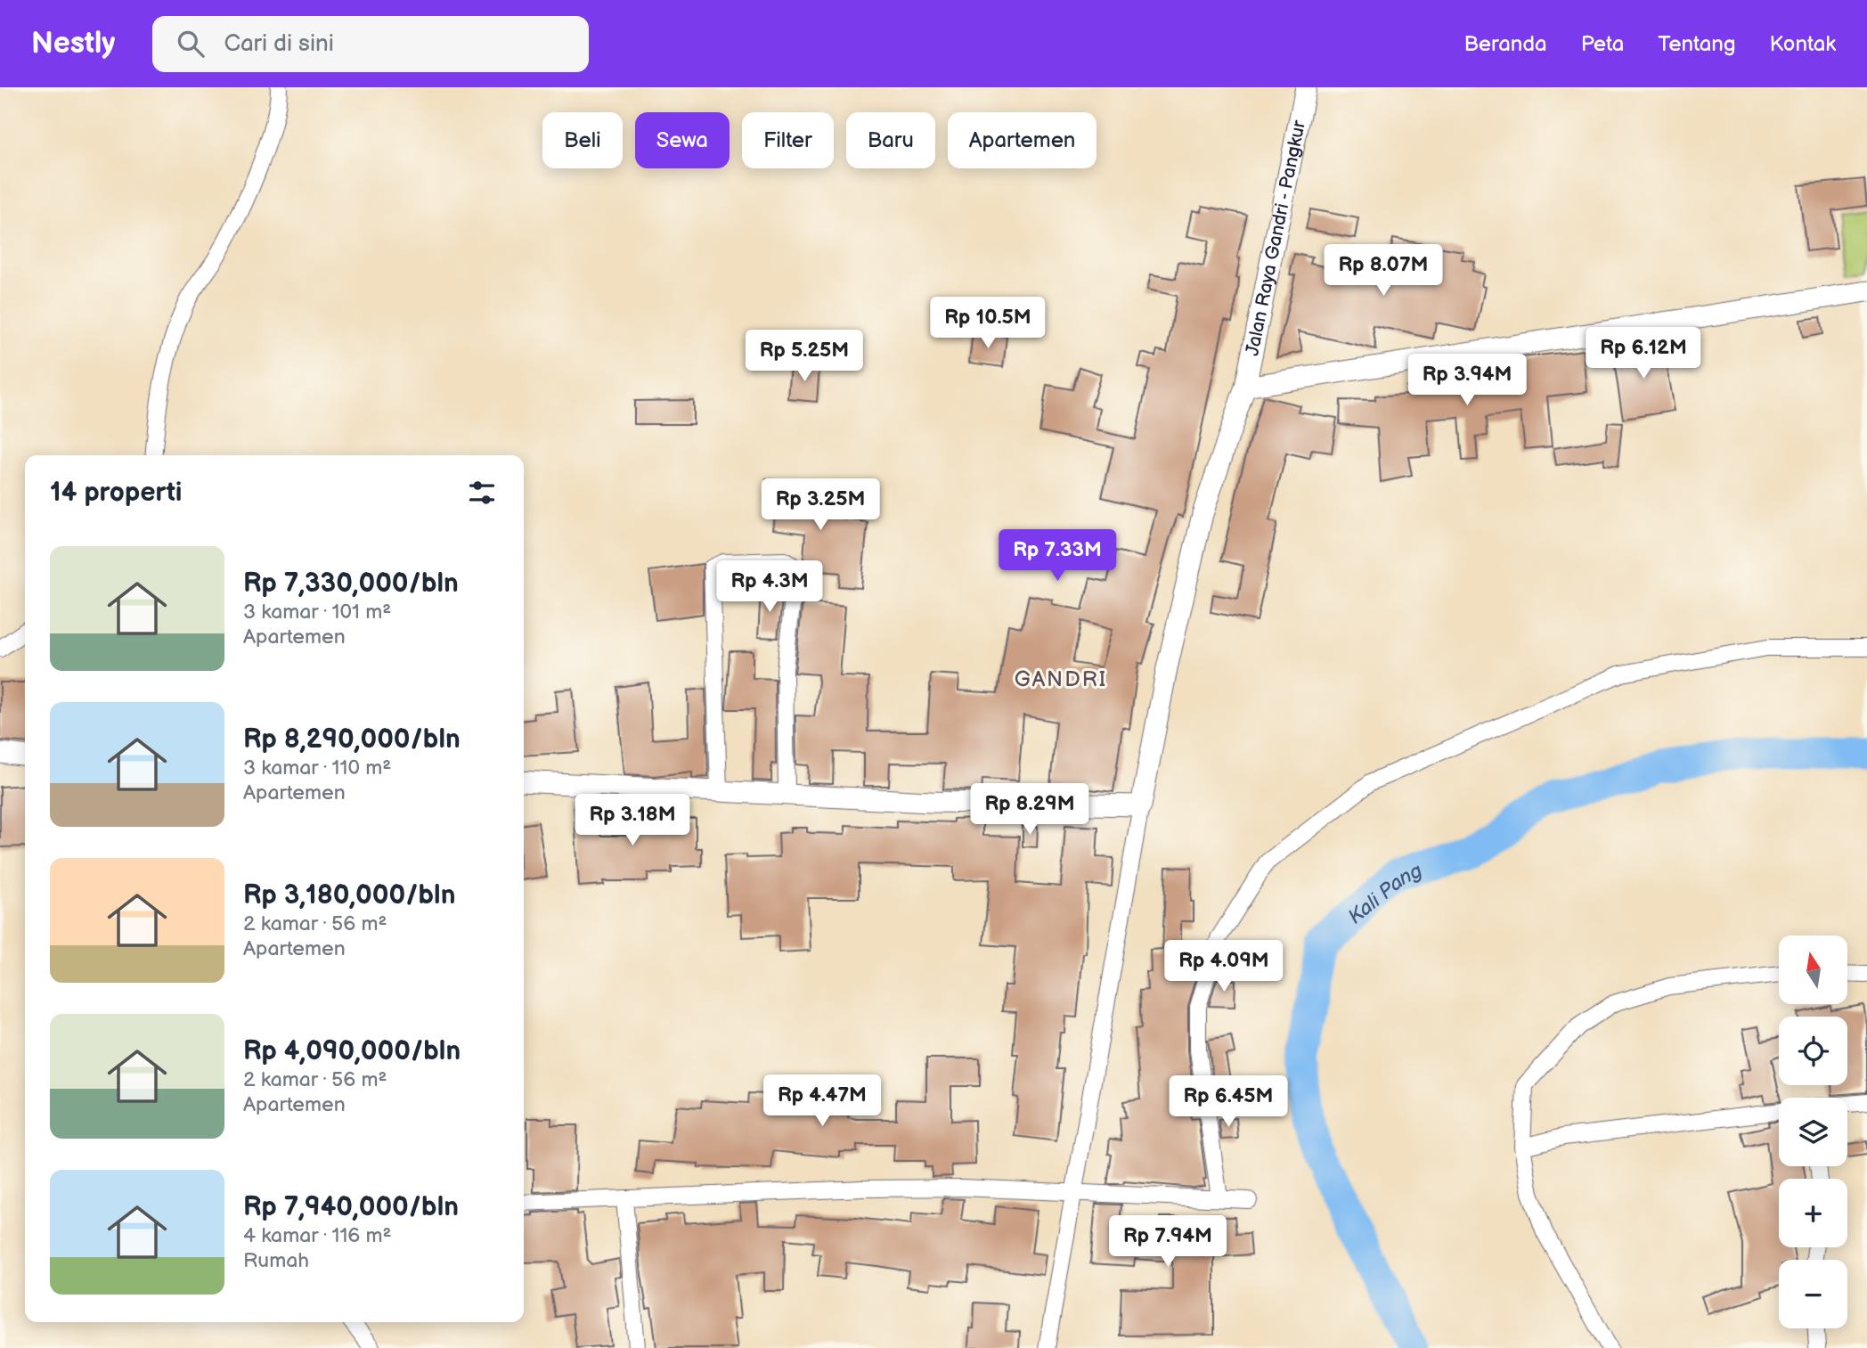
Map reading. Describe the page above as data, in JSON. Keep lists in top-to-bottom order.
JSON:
{
  "streets": {
    "street": ["Jalan Raya Gandri - Pangkur"]
  },
  "districts": ["GANDRI"],
  "water": ["Kali Pang"],
  "north": "top",
  "page": {
    "header": "Nestly",
    "search": "Cari di sini",
    "nav": [
      "Beranda",
      "Peta",
      "Tentang",
      "Kontak"
    ],
    "chip": [
      "Beli",
      "Sewa",
      "Filter",
      "Baru",
      "Apartemen"
    ],
    "price": [
      "Rp 8.07M",
      "Rp 10.5M",
      "Rp 6.12M",
      "Rp 5.25M",
      "Rp 3.94M",
      "Rp 3.25M",
      "Rp 7.33M",
      "Rp 4.3M",
      "Rp 8.29M",
      "Rp 3.18M",
      "Rp 4.09M",
      "Rp 4.47M",
      "Rp 6.45M",
      "Rp 7.94M"
    ],
    "heading": "14 properti",
    "list": [
      {
        "name": "Rp 7,330,000/bln",
        "note": "3 kamar · 101 m² · Apartemen"
      },
      {
        "name": "Rp 8,290,000/bln",
        "note": "3 kamar · 110 m² · Apartemen"
      },
      {
        "name": "Rp 3,180,000/bln",
        "note": "2 kamar · 56 m² · Apartemen"
      },
      {
        "name": "Rp 4,090,000/bln",
        "note": "2 kamar · 56 m² · Apartemen"
      },
      {
        "name": "Rp 7,940,000/bln",
        "note": "4 kamar · 116 m² · Rumah"
      }
    ],
    "map_buttons": ["+", "−"]
  }
}
